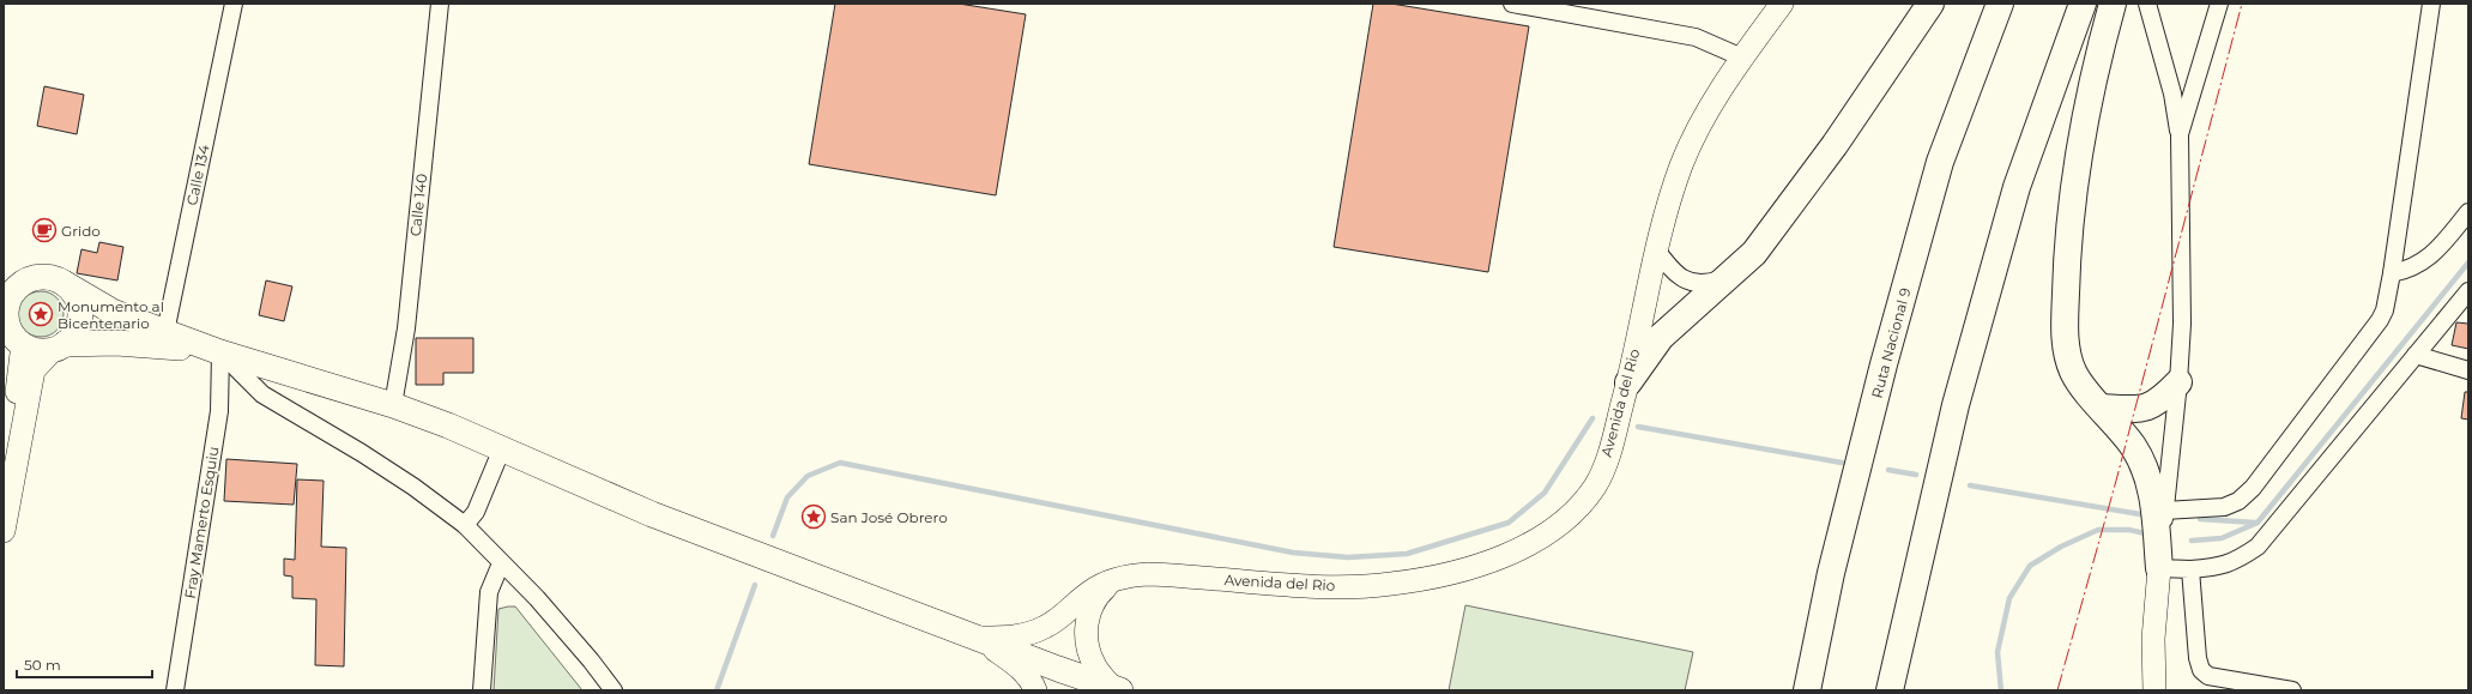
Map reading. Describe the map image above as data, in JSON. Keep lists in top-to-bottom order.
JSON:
{
  "streets": {
    "highway": ["Ruta Nacional 9"],
    "street": [
      "Calle 134",
      "Calle 140",
      "Avenida del Rio",
      "Fray Mamerto Esquiu"
    ]
  },
  "places": {
    "cafe": ["Grido"],
    "place": ["Monumento al Bicentenario", "San José Obrero"]
  },
  "scale_bar": "50 m"
}
